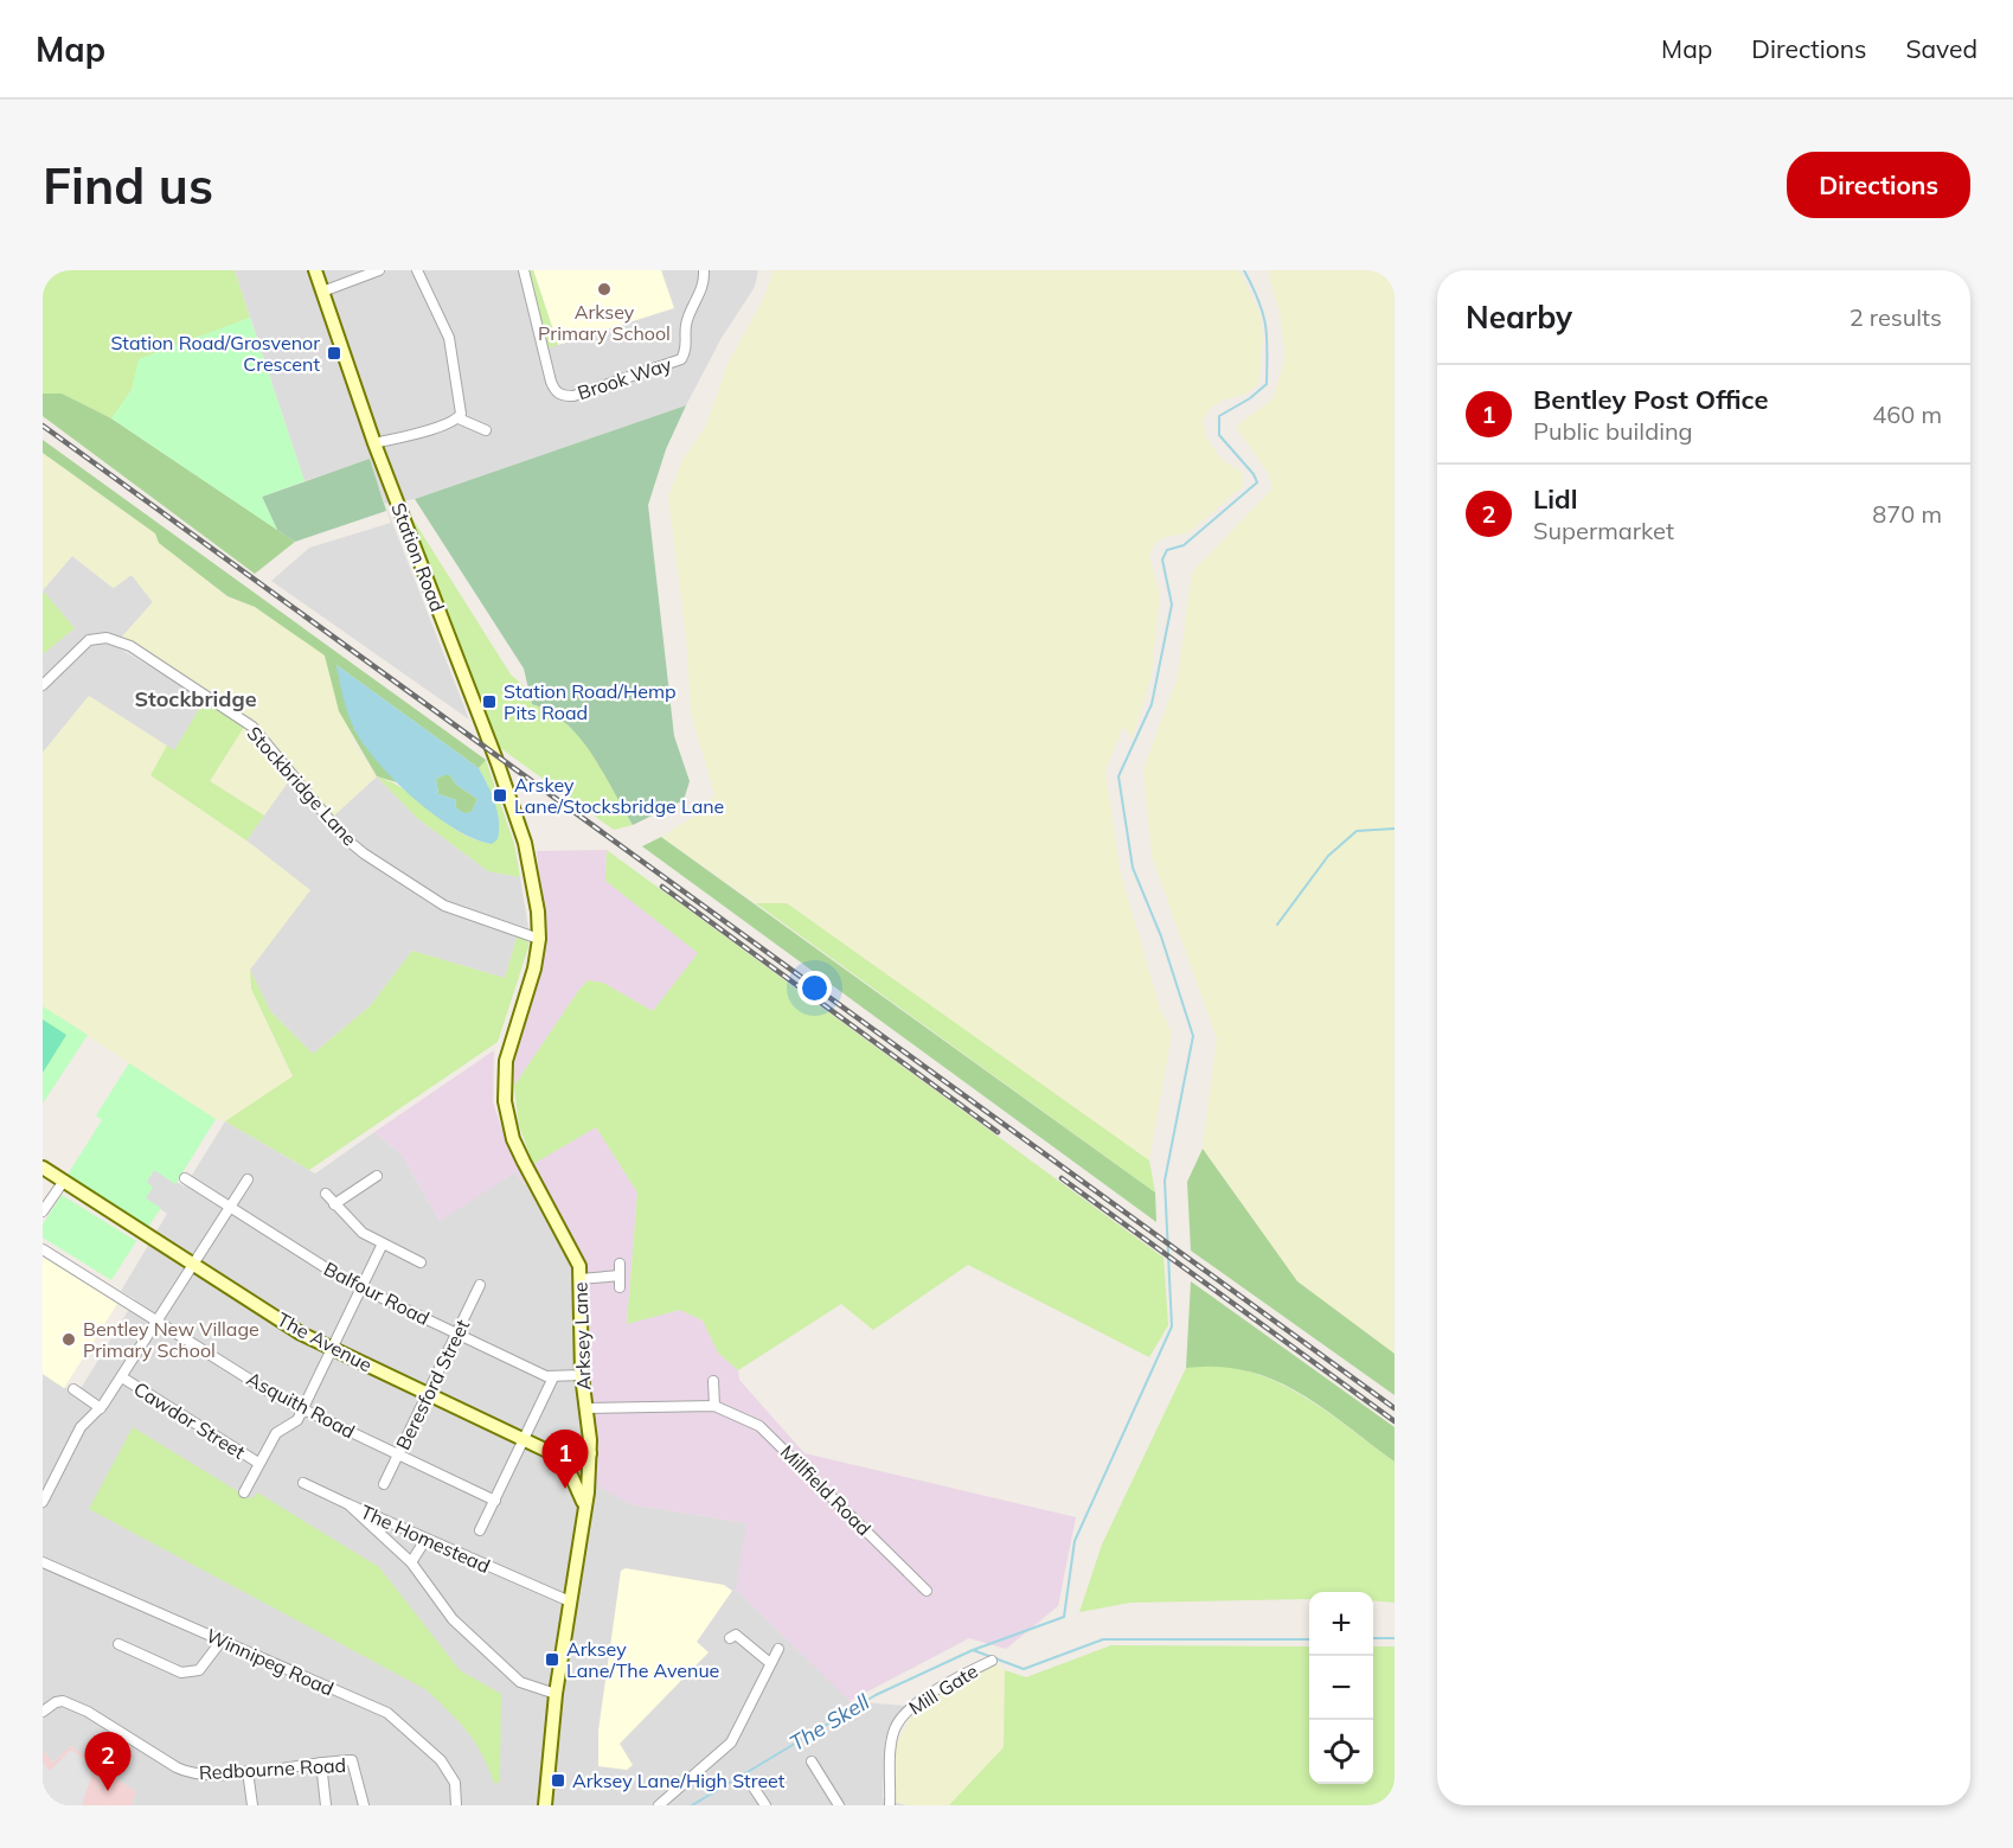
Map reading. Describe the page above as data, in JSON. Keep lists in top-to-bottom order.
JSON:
{
  "streets": {
    "street": [
      "Brook Way",
      "Station Road",
      "Stockbridge Lane",
      "Balfour Road",
      "Arksey Lane",
      "The Avenue",
      "Beresford Street",
      "Asquith Road",
      "Cawdor Street",
      "Millfield Road",
      "The Homestead",
      "Winnipeg Road",
      "Mill Gate",
      "Redbourne Road"
    ]
  },
  "crossings": [
    ["Station Road", "Arksey Lane"],
    ["Stockbridge Lane", "Arksey Lane"],
    ["Balfour Road", "Arksey Lane"],
    ["Balfour Road", "Beresford Street"],
    ["Arksey Lane", "The Avenue"],
    ["Arksey Lane", "Millfield Road"],
    ["Arksey Lane", "The Homestead"],
    ["The Avenue", "Beresford Street"],
    ["Beresford Street", "Asquith Road"]
  ],
  "districts": ["Stockbridge"],
  "water": ["The Skell"],
  "places": {
    "other": ["Arksey Primary School", "Bentley New Village Primary School"],
    "transit": [
      "Station Road/Grosvenor Crescent",
      "Station Road/Hemp Pits Road",
      "Arskey Lane/Stocksbridge Lane",
      "Arksey Lane/The Avenue",
      "Arksey Lane/High Street"
    ]
  },
  "page": {
    "header": "Map",
    "nav": ["Map", "Directions", "Saved"],
    "buttons": "Directions",
    "title": "Find us",
    "heading": ["Nearby", "2 results"],
    "list": [
      {
        "mark": "1",
        "name": "Bentley Post Office",
        "note": "Public building",
        "value": "460 m"
      },
      {
        "mark": "2",
        "name": "Lidl",
        "note": "Supermarket",
        "value": "870 m"
      }
    ],
    "pins": ["1", "2"],
    "map_buttons": ["+", "−"]
  }
}
